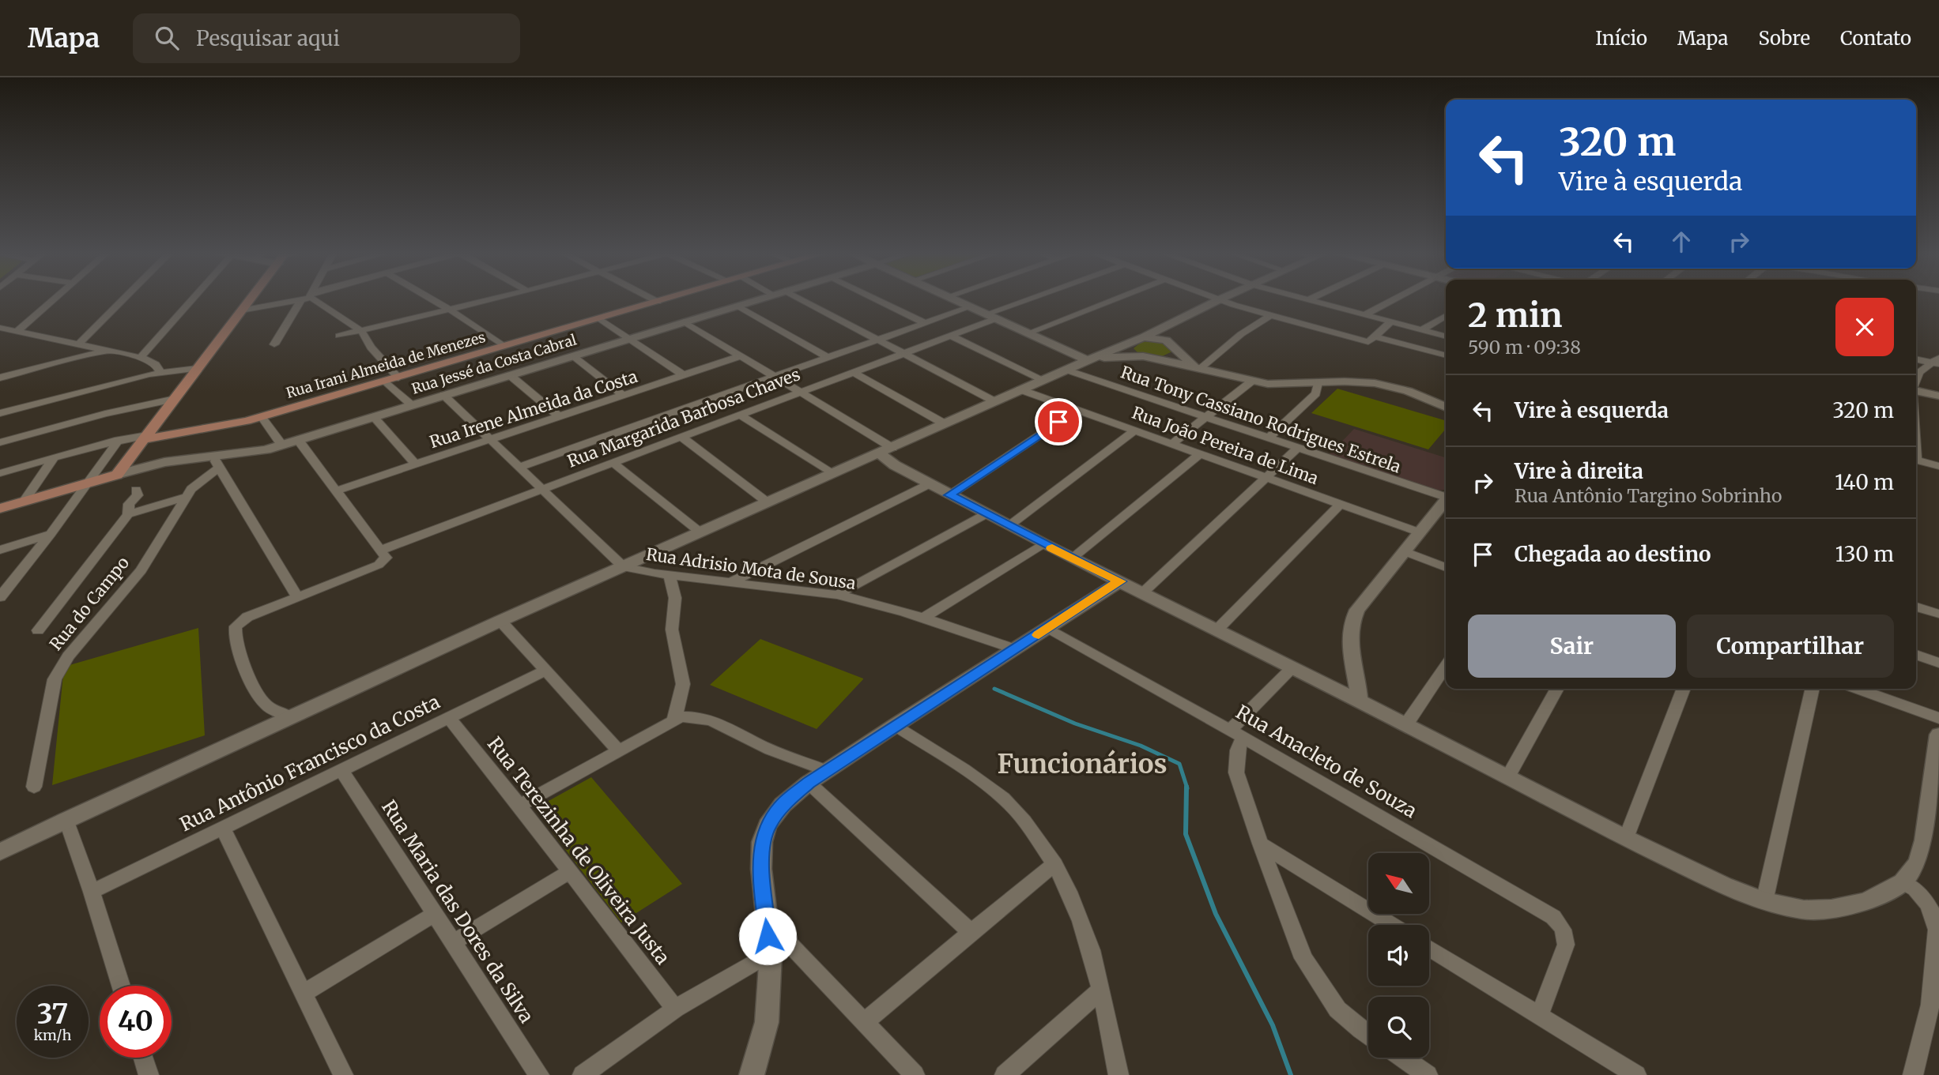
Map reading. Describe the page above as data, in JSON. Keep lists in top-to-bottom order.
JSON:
{
  "streets": {
    "main road": ["Rua Irani Almeida de Menezes"],
    "street": [
      "Rua Jessé da Costa Cabral",
      "Rua Irene Almeida da Costa",
      "Rua Margarida Barbosa Chaves",
      "Rua Tony Cassiano Rodrigues Estrela",
      "Rua João Pereira de Lima",
      "Rua Adrisio Mota de Sousa",
      "Rua do Campo",
      "Rua Anacleto de Souza",
      "Rua Antônio Francisco da Costa",
      "Rua Terezinha de Oliveira Justa",
      "Rua Maria das Dores da Silva"
    ]
  },
  "crossings": [
    ["Rua Jessé da Costa Cabral", "Rua Adrisio Mota de Sousa"],
    ["Rua Jessé da Costa Cabral", "Rua do Campo"],
    ["Rua Irene Almeida da Costa", "Rua Adrisio Mota de Sousa"],
    ["Rua Margarida Barbosa Chaves", "Rua Adrisio Mota de Sousa"],
    ["Rua Antônio Francisco da Costa", "Rua Terezinha de Oliveira Justa"],
    ["Rua Antônio Francisco da Costa", "Rua Maria das Dores da Silva"]
  ],
  "districts": ["Funcionários"],
  "north": "top left",
  "page": {
    "header": "Mapa",
    "search": "Pesquisar aqui",
    "nav": [
      "Início",
      "Mapa",
      "Sobre",
      "Contato"
    ],
    "turn": ["320 m", "Vire à esquerda"],
    "heading": ["2 min", "590 m · 09:38"],
    "list": [
      {
        "name": "Vire à esquerda",
        "value": "320 m"
      },
      {
        "name": "Vire à direita",
        "note": "Rua Antônio Targino Sobrinho",
        "value": "140 m"
      },
      {
        "name": "Chegada ao destino",
        "value": "130 m"
      }
    ],
    "buttons": ["Sair", "Compartilhar"],
    "speed": "37 km/h",
    "limit": "40"
  }
}
